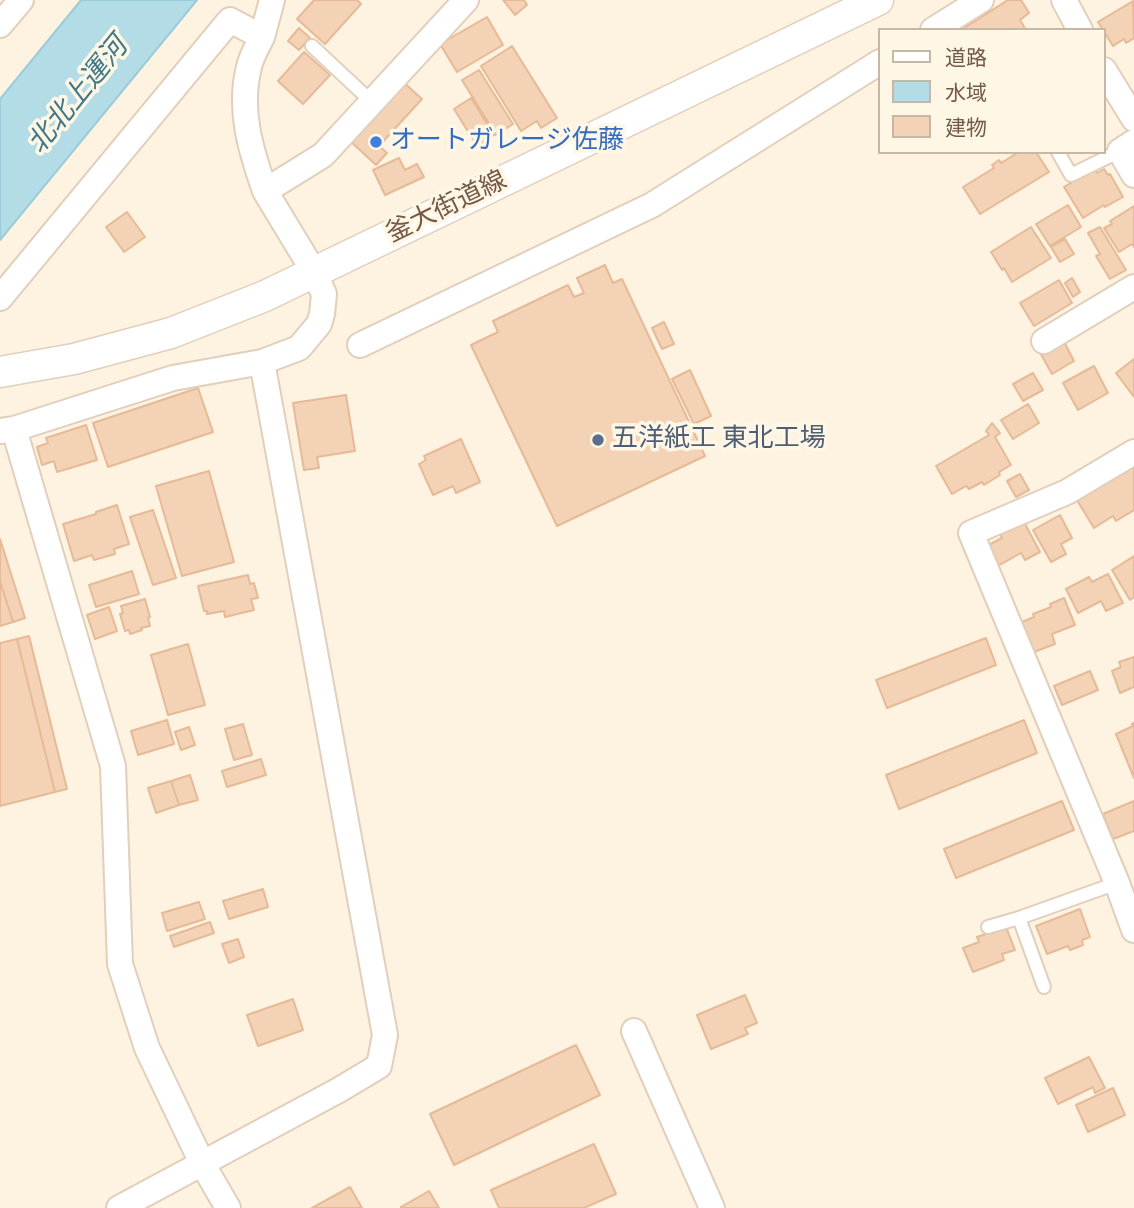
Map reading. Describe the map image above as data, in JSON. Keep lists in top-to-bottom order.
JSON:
{
  "streets": {
    "street": ["釜大街道線"]
  },
  "water": ["北北上運河"],
  "places": ["オートガレージ佐藤", "五洋紙工 東北工場"],
  "legend": ["道路", "水域", "建物"]
}
